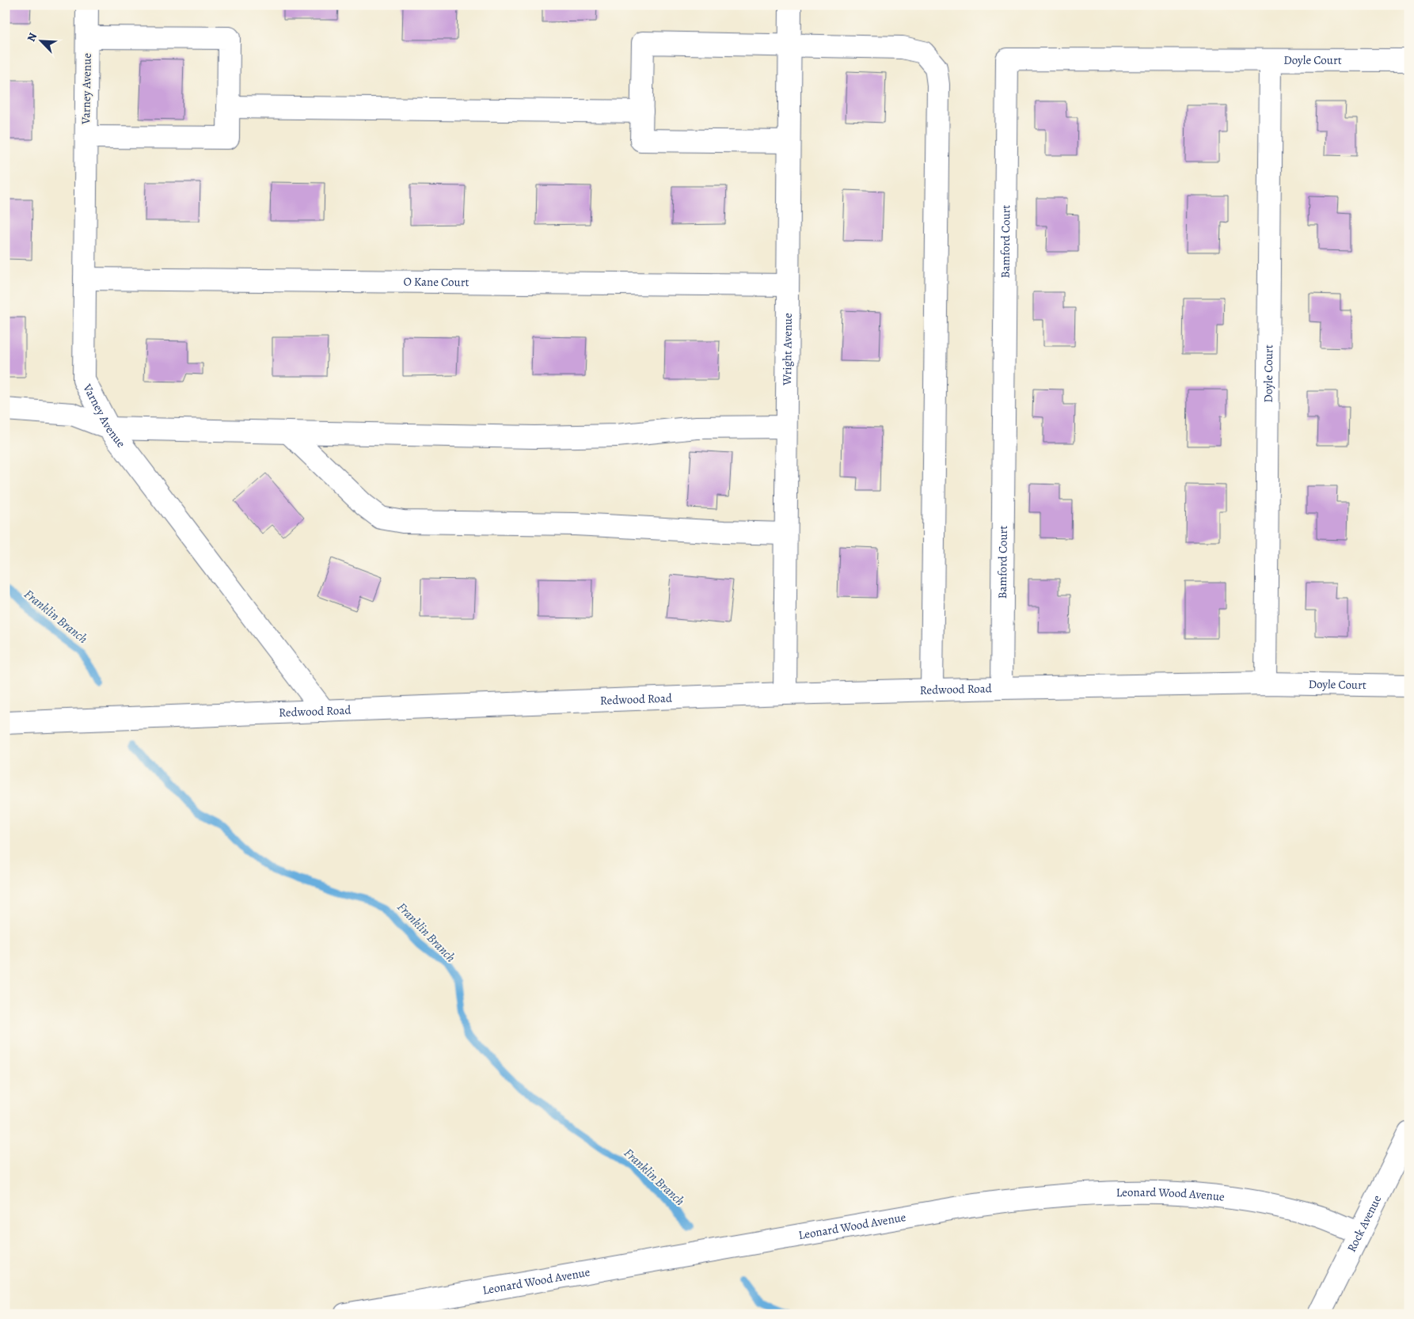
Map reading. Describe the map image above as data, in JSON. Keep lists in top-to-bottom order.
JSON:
{
  "streets": {
    "street": [
      "Doyle Court",
      "Varney Avenue",
      "Bamford Court",
      "O Kane Court",
      "Wright Avenue",
      "Redwood Road",
      "Leonard Wood Avenue",
      "Rock Avenue"
    ]
  },
  "crossings": [
    ["Doyle Court", "Bamford Court"],
    ["Doyle Court", "Redwood Road"],
    ["Varney Avenue", "O Kane Court"],
    ["Varney Avenue", "Redwood Road"],
    ["Bamford Court", "Redwood Road"],
    ["O Kane Court", "Wright Avenue"],
    ["Wright Avenue", "Redwood Road"],
    ["Leonard Wood Avenue", "Rock Avenue"]
  ],
  "water": ["Franklin Branch"],
  "north": "top left"
}
